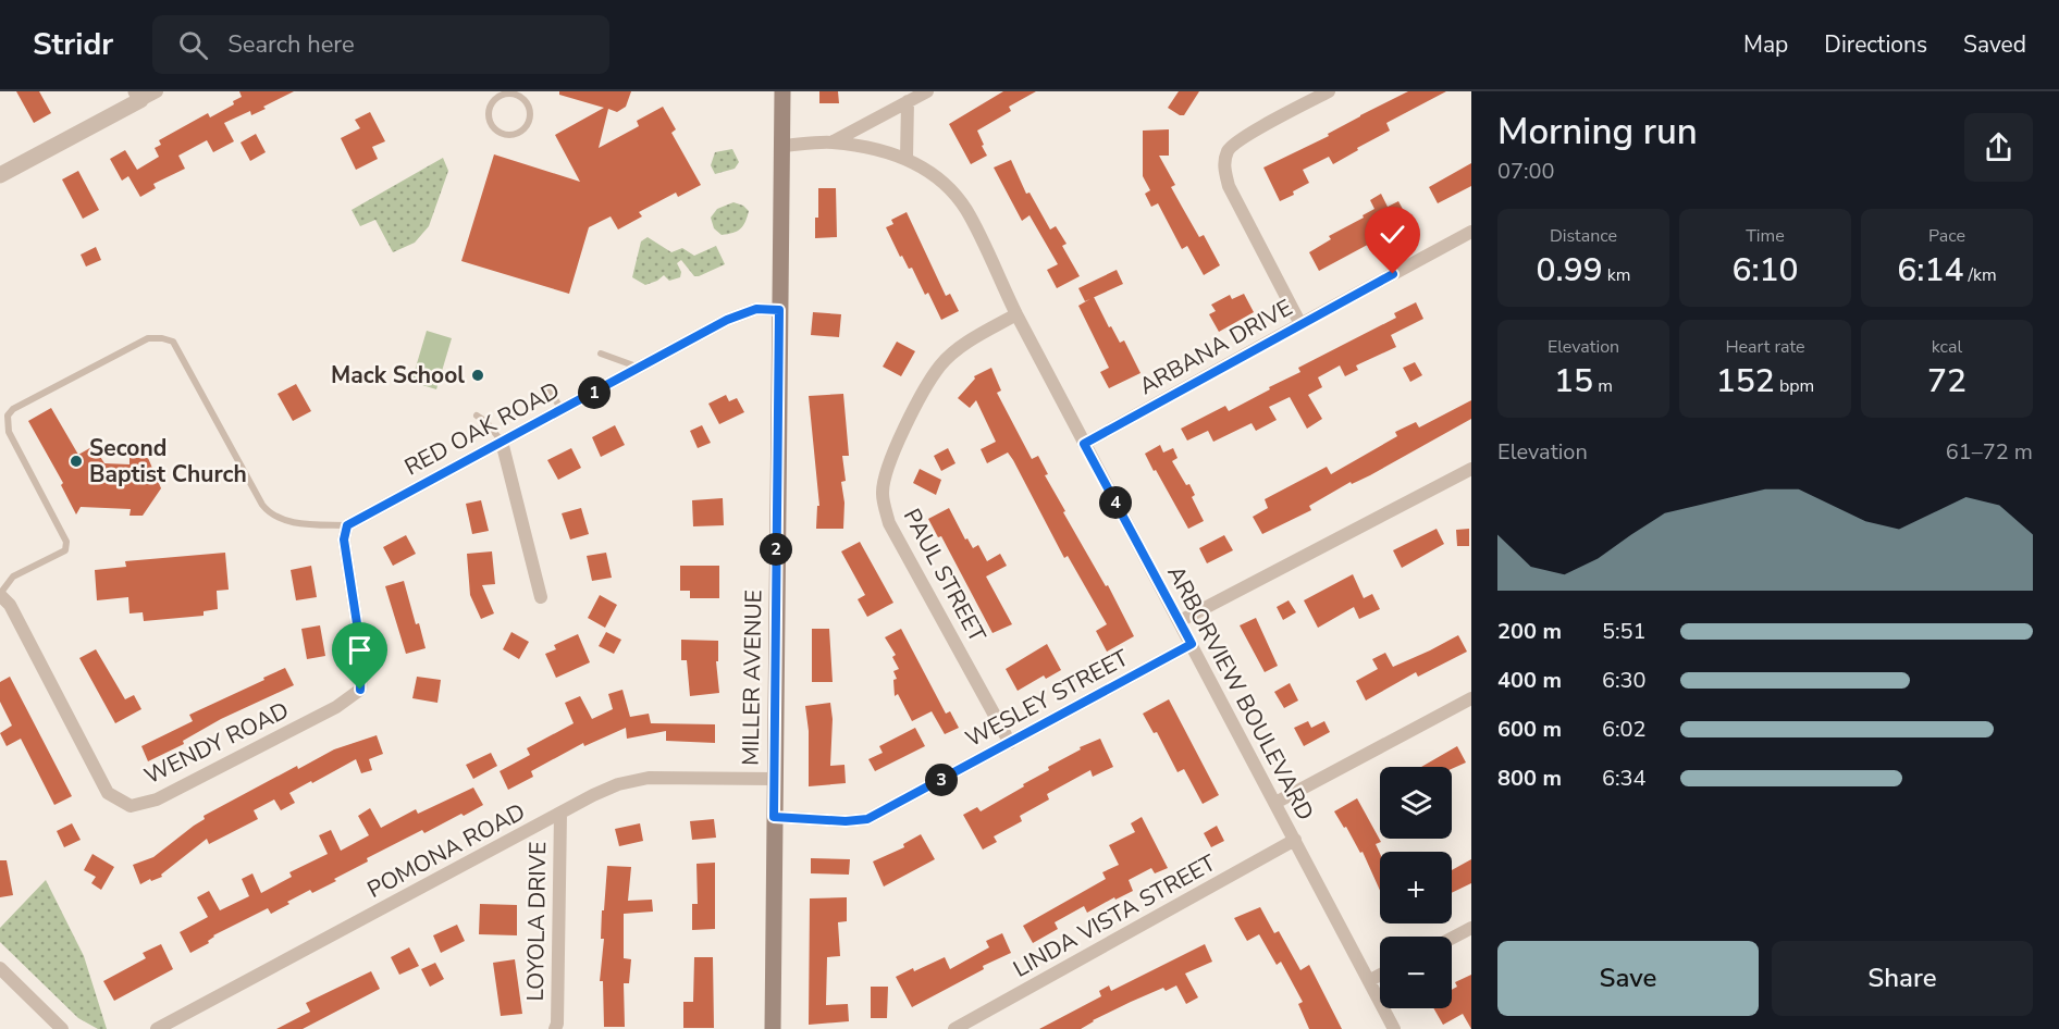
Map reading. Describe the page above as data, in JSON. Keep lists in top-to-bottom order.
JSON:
{
  "streets": {
    "main road": ["MILLER AVENUE"],
    "street": [
      "ARBANA DRIVE",
      "RED OAK ROAD",
      "PAUL STREET",
      "ARBORVIEW BOULEVARD",
      "WESLEY STREET",
      "WENDY ROAD",
      "POMONA ROAD",
      "LINDA VISTA STREET",
      "LOYOLA DRIVE"
    ]
  },
  "crossings": [
    ["ARBANA DRIVE", "ARBORVIEW BOULEVARD"],
    ["RED OAK ROAD", "MILLER AVENUE"],
    ["RED OAK ROAD", "WENDY ROAD"],
    ["PAUL STREET", "ARBORVIEW BOULEVARD"],
    ["PAUL STREET", "WESLEY STREET"],
    ["MILLER AVENUE", "ARBORVIEW BOULEVARD"],
    ["MILLER AVENUE", "WESLEY STREET"],
    ["MILLER AVENUE", "POMONA ROAD"],
    ["ARBORVIEW BOULEVARD", "WESLEY STREET"],
    ["ARBORVIEW BOULEVARD", "LINDA VISTA STREET"],
    ["POMONA ROAD", "LOYOLA DRIVE"]
  ],
  "places": ["Mack School", "Second Baptist Church"],
  "page": {
    "header": "Stridr",
    "search": "Search here",
    "nav": ["Map", "Directions", "Saved"],
    "heading": ["Morning run", "07:00"],
    "stats": [
      ["Distance", "0.99 km"],
      ["Time", "6:10"],
      ["Pace", "6:14 /km"],
      ["Elevation", "15 m"],
      ["Heart rate", "152 bpm"],
      ["kcal", "72"]
    ],
    "pins": [
      "1",
      "4",
      "2",
      "3"
    ],
    "chart": ["Elevation", "61–72 m"],
    "list": [
      {
        "name": "200 m",
        "note": "5:51"
      },
      {
        "name": "400 m",
        "note": "6:30"
      },
      {
        "name": "600 m",
        "note": "6:02"
      },
      {
        "name": "800 m",
        "note": "6:34"
      }
    ],
    "map_buttons": ["+", "−"],
    "buttons": ["Save", "Share"]
  }
}
